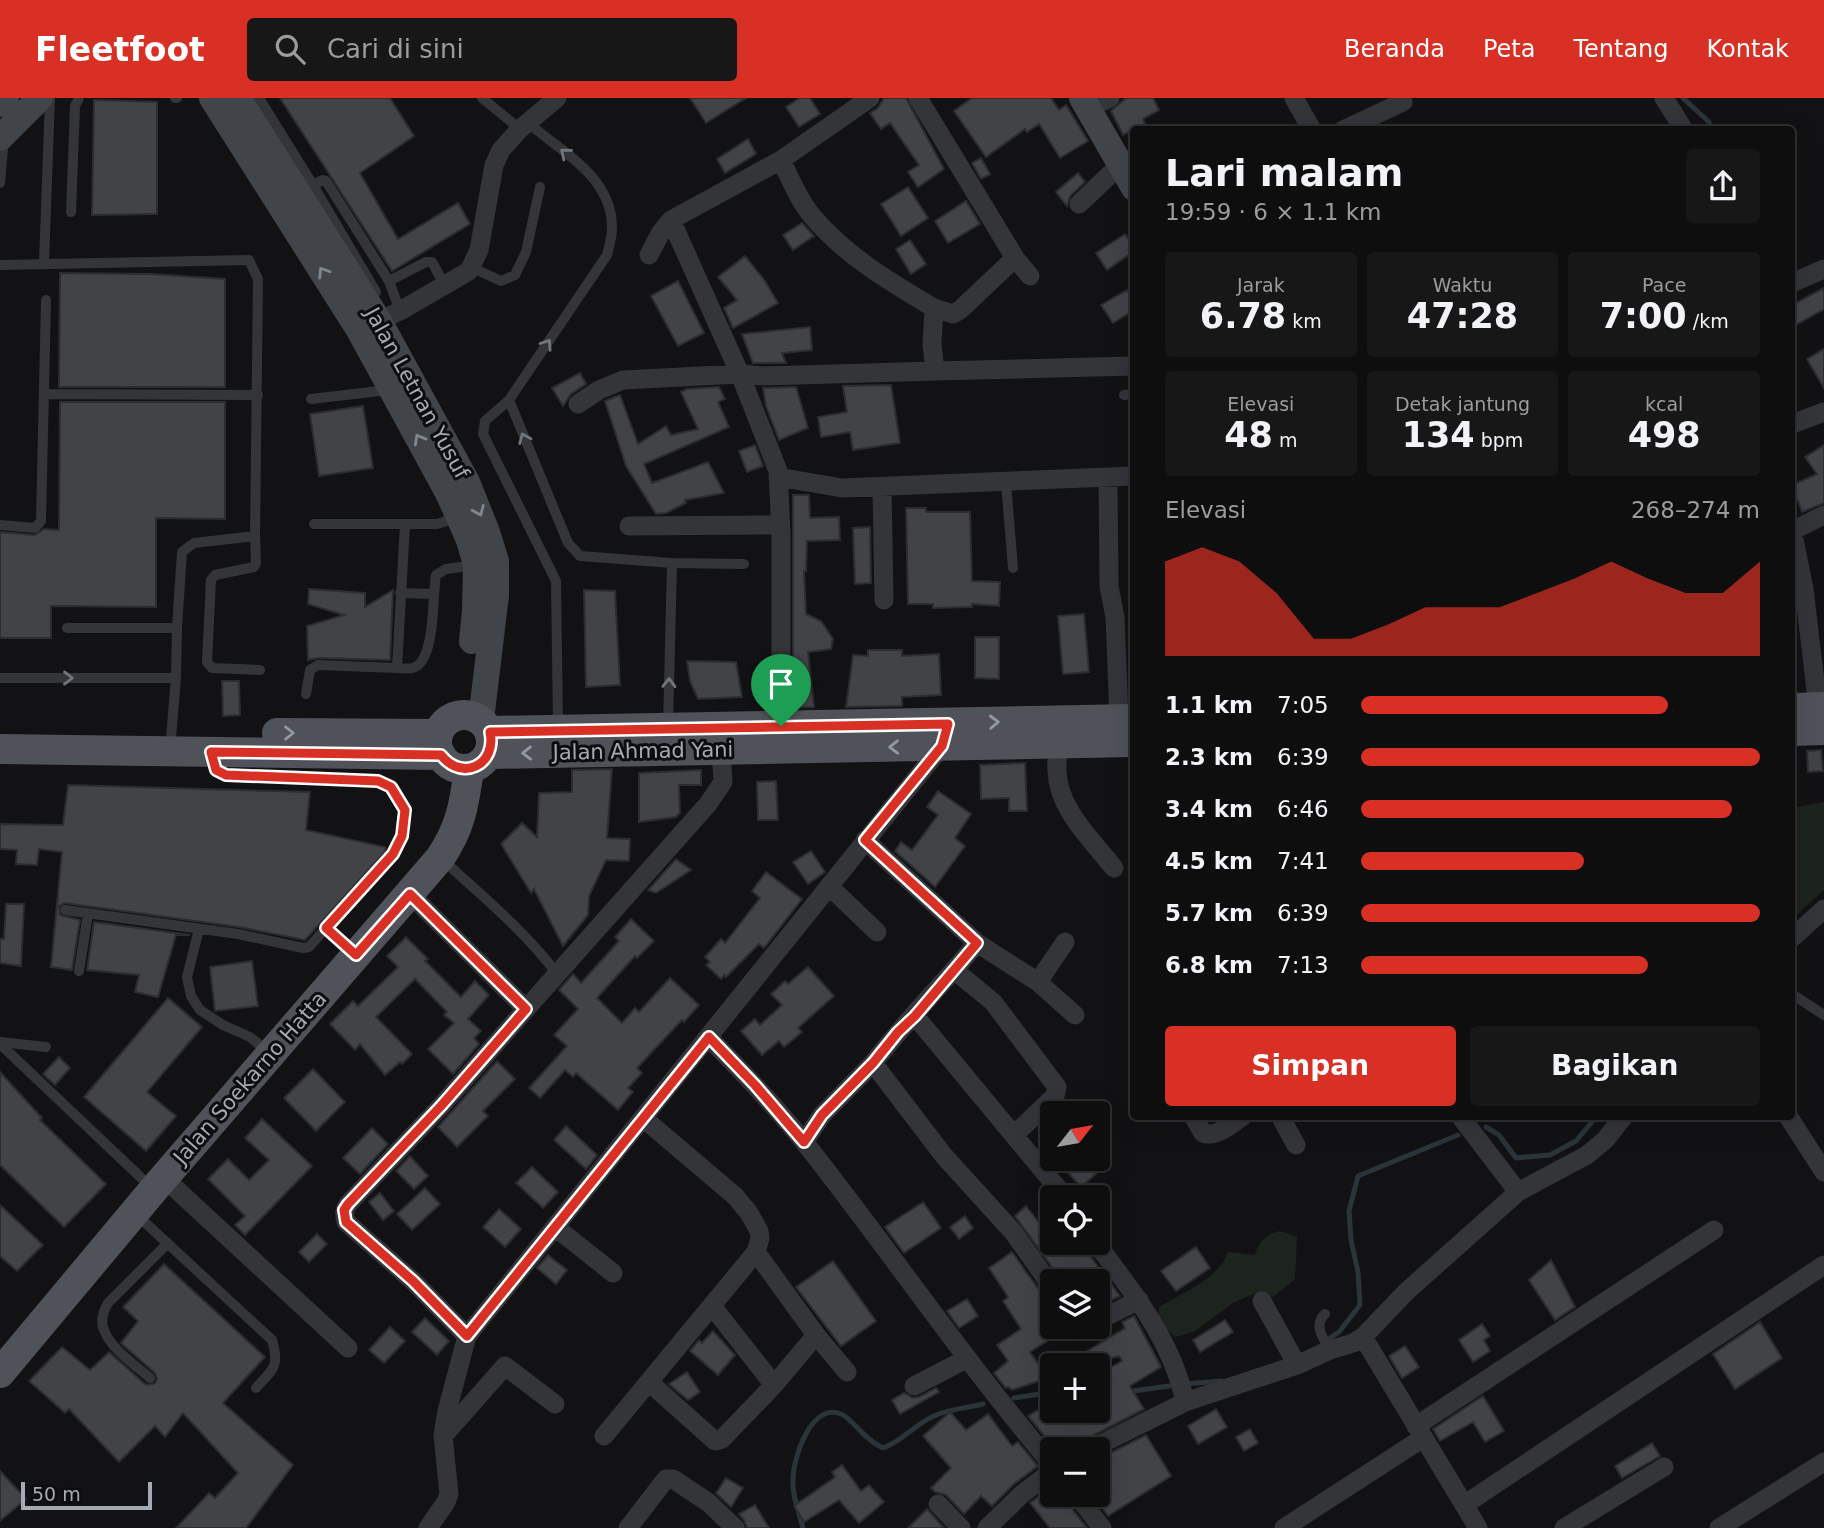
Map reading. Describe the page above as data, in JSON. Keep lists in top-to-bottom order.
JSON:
{
  "streets": {
    "main road": ["Jalan Ahmad Yani", "Jalan Soekarno Hatta"],
    "street": ["Jalan Letnan Yusuf"]
  },
  "crossings": [
    ["Jalan Letnan Yusuf", "Jalan Ahmad Yani"],
    ["Jalan Letnan Yusuf", "Jalan Soekarno Hatta"],
    ["Jalan Ahmad Yani", "Jalan Soekarno Hatta"]
  ],
  "scale_bar": "50 m",
  "north": "top right",
  "page": {
    "header": "Fleetfoot",
    "search": "Cari di sini",
    "nav": [
      "Beranda",
      "Peta",
      "Tentang",
      "Kontak"
    ],
    "heading": ["Lari malam", "19:59 · 6 × 1.1 km"],
    "stats": [
      ["Jarak", "6.78 km"],
      ["Waktu", "47:28"],
      ["Pace", "7:00 /km"],
      ["Elevasi", "48 m"],
      ["Detak jantung", "134 bpm"],
      ["kcal", "498"]
    ],
    "chart": ["Elevasi", "268–274 m"],
    "list": [
      {
        "name": "1.1 km",
        "note": "7:05"
      },
      {
        "name": "2.3 km",
        "note": "6:39"
      },
      {
        "name": "3.4 km",
        "note": "6:46"
      },
      {
        "name": "4.5 km",
        "note": "7:41"
      },
      {
        "name": "5.7 km",
        "note": "6:39"
      },
      {
        "name": "6.8 km",
        "note": "7:13"
      }
    ],
    "buttons": ["Simpan", "Bagikan"],
    "map_buttons": ["+", "−"],
    "scale": "50 m"
  }
}
